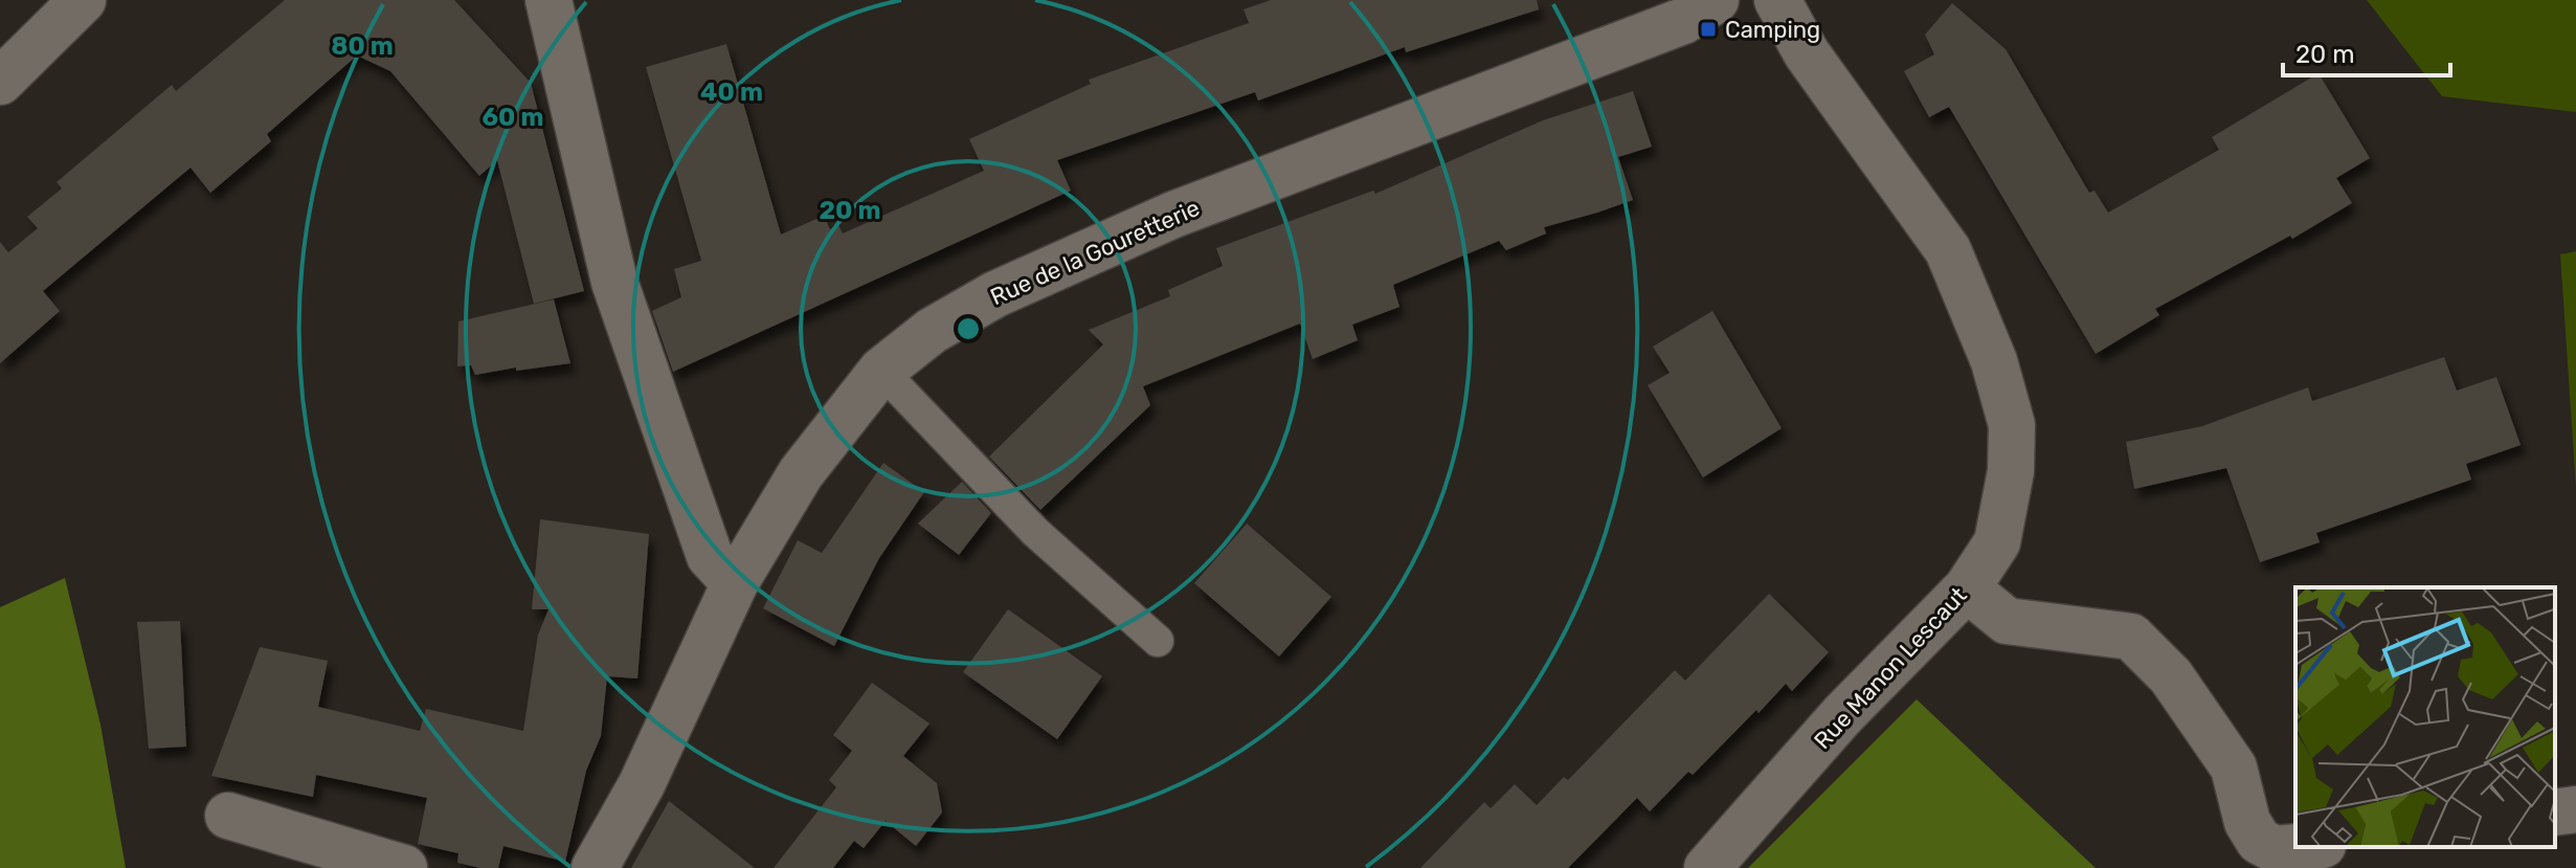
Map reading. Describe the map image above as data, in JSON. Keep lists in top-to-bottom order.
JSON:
{
  "streets": {
    "street": ["Rue de la Gouretterie", "Rue Manon Lescaut"]
  },
  "places": {
    "transit": ["Camping"]
  },
  "scale_bar": "20 m",
  "rings": [
    "80 m",
    "40 m",
    "60 m",
    "20 m"
  ]
}
